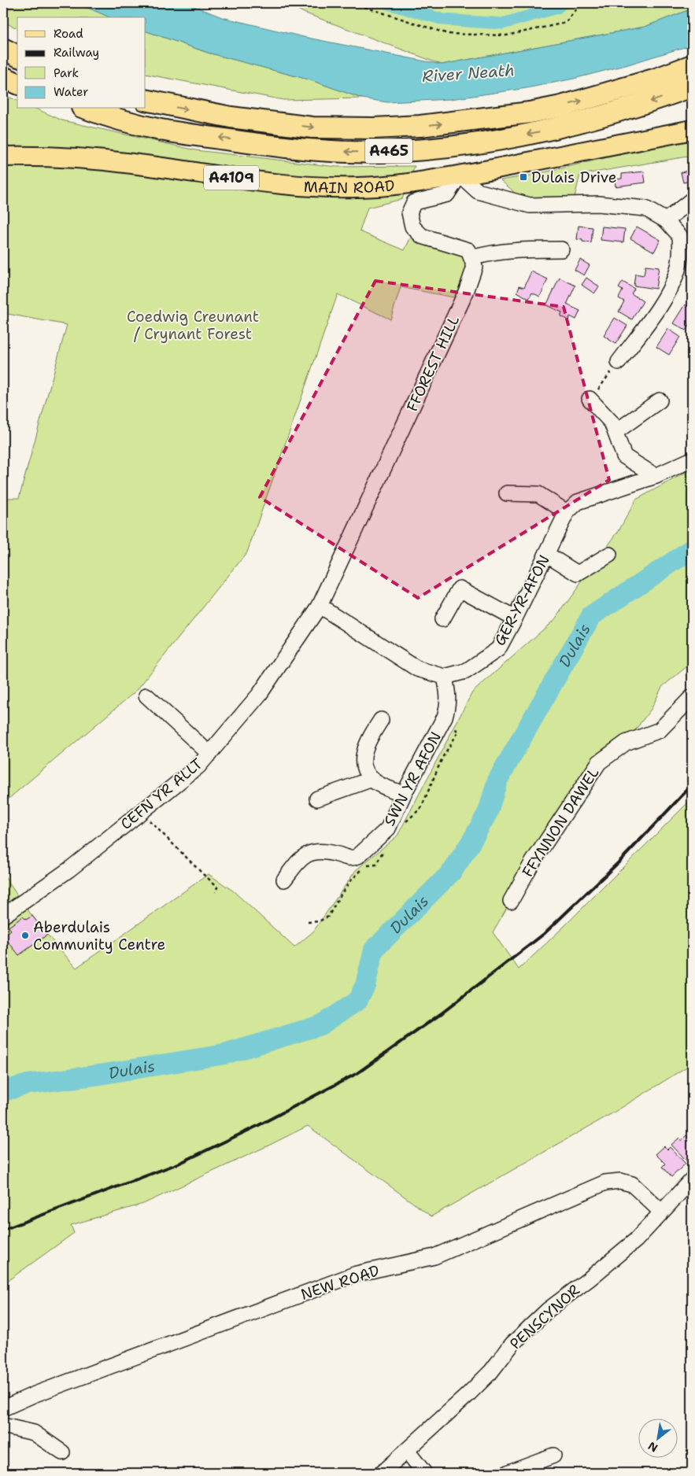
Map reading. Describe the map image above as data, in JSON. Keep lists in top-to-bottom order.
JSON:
{
  "streets": {
    "highway": ["A465"],
    "main road": ["A4109", "MAIN ROAD"],
    "street": [
      "FFOREST HILL",
      "GER-YR-AFON",
      "SWN YR AFON",
      "CEFN YR ALLT",
      "FFYNNON DAWEL",
      "NEW ROAD",
      "PENSCYNOR"
    ]
  },
  "crossings": [
    ["FFOREST HILL", "CEFN YR ALLT"],
    ["GER-YR-AFON", "SWN YR AFON"],
    ["NEW ROAD", "PENSCYNOR"]
  ],
  "water": ["River Neath", "Dulais"],
  "parks": ["Coedwig Creunant / Crynant Forest"],
  "places": {
    "transit": ["Dulais Drive"],
    "other": ["Aberdulais Community Centre"]
  },
  "legend": [
    "Road",
    "Railway",
    "Park",
    "Water"
  ],
  "north": "bottom left"
}
